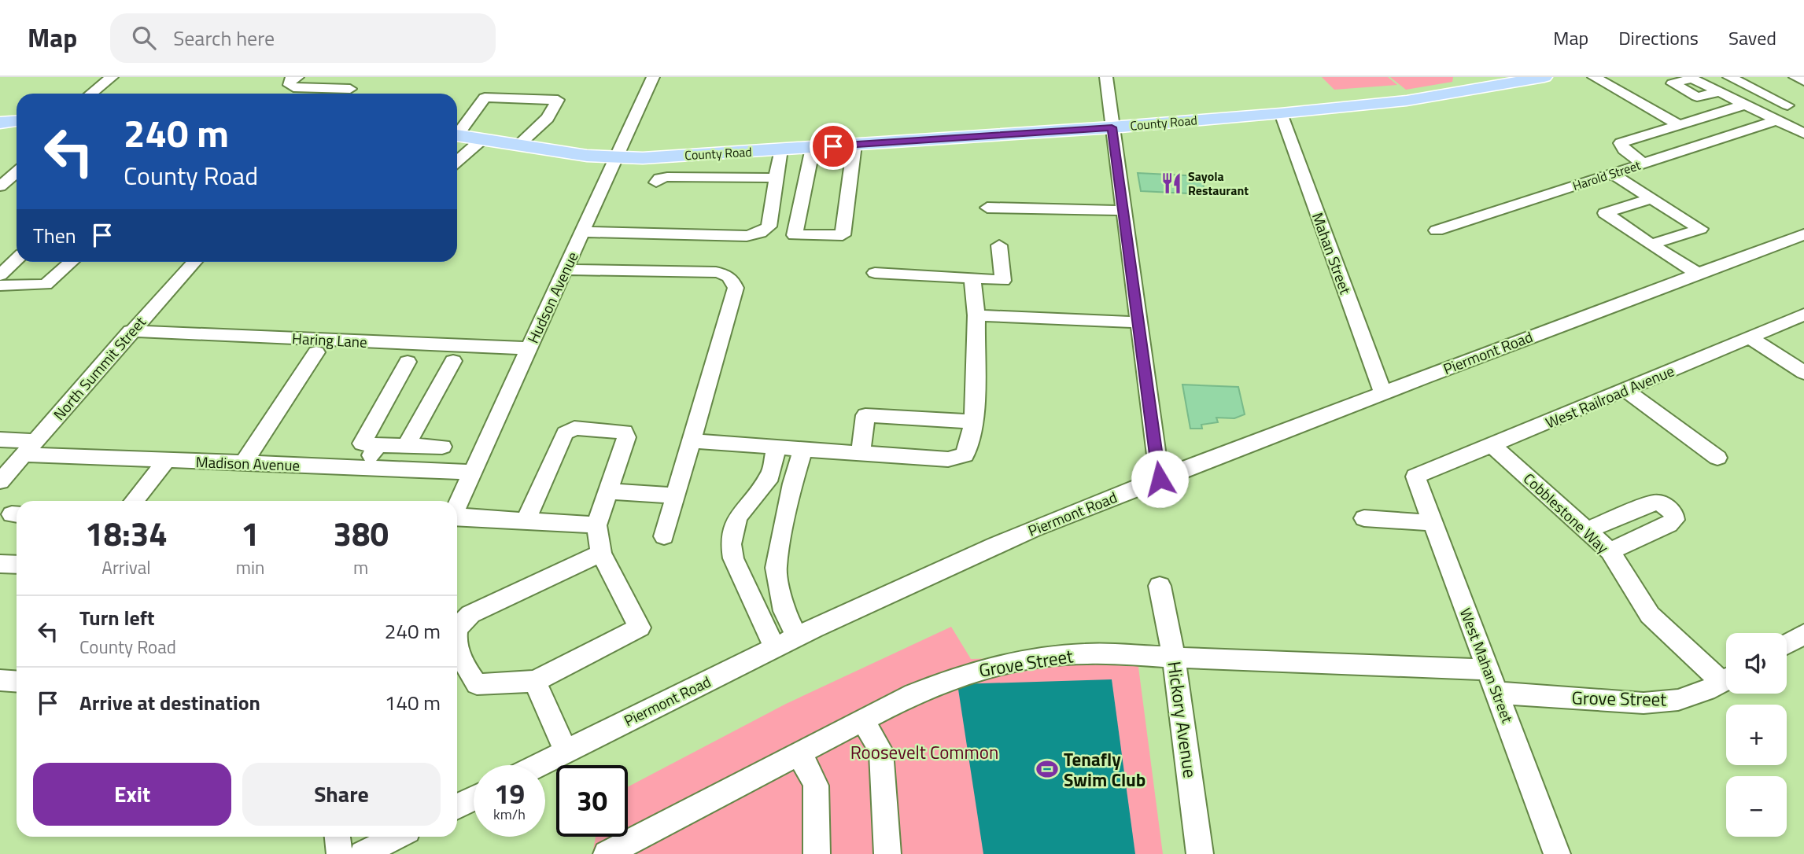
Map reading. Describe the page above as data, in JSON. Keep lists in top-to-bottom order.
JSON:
{
  "streets": {
    "main road": ["County Road"],
    "street": [
      "Harold Street",
      "Mahan Street",
      "Hudson Avenue",
      "Haring Lane",
      "Piermont Road",
      "North Summit Street",
      "West Railroad Avenue",
      "Madison Avenue",
      "Cobblestone Way",
      "Grove Street",
      "West Mahan Street",
      "Hickory Avenue"
    ]
  },
  "crossings": [
    ["County Road", "Mahan Street"],
    ["County Road", "Hudson Avenue"],
    ["Mahan Street", "Piermont Road"],
    ["Hudson Avenue", "Haring Lane"],
    ["Hudson Avenue", "Madison Avenue"],
    ["Haring Lane", "North Summit Street"],
    ["North Summit Street", "Madison Avenue"],
    ["West Railroad Avenue", "Cobblestone Way"],
    ["West Railroad Avenue", "West Mahan Street"],
    ["Grove Street", "West Mahan Street"],
    ["Grove Street", "Hickory Avenue"]
  ],
  "parks": ["Roosevelt Common"],
  "places": {
    "restaurant": ["Sayola Restaurant"],
    "sports": ["Tenafly Swim Club"]
  },
  "page": {
    "header": "Map",
    "search": "Search here",
    "nav": ["Map", "Directions", "Saved"],
    "turn": ["240 m", "County Road"],
    "then": "Then",
    "eta": [
      "18:34",
      "Arrival",
      "1",
      "min",
      "380",
      "m"
    ],
    "list": [
      {
        "name": "Turn left",
        "note": "County Road",
        "value": "240 m"
      },
      {
        "name": "Arrive at destination",
        "value": "140 m"
      }
    ],
    "map_buttons": ["+", "−"],
    "buttons": ["Exit", "Share"],
    "speed": "19 km/h",
    "limit": "30"
  }
}
